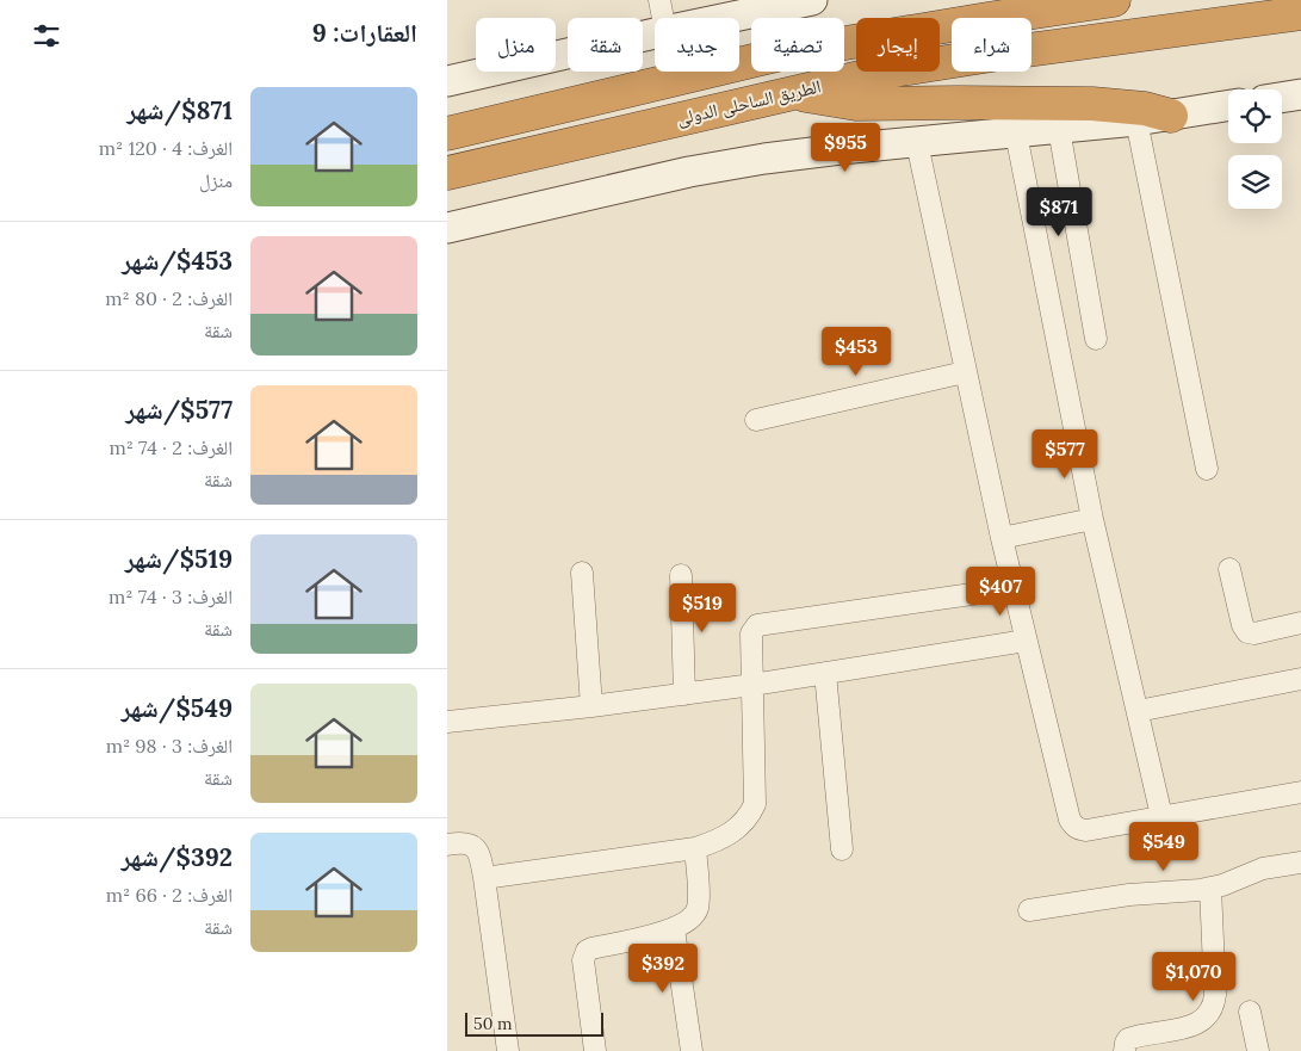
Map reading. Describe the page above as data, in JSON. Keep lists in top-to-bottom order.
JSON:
{
  "streets": {
    "highway": ["الطريق الساحلى الدولى"]
  },
  "scale_bar": "50 m",
  "page": {
    "heading": "العقارات: 9",
    "chip": [
      "شراء",
      "إيجار",
      "تصفية",
      "جديد",
      "شقة",
      "منزل"
    ],
    "list": [
      {
        "name": "$871/شهر",
        "note": "الغرف: 4 · 120 m² · منزل"
      },
      {
        "name": "$453/شهر",
        "note": "الغرف: 2 · 80 m² · شقة"
      },
      {
        "name": "$577/شهر",
        "note": "الغرف: 2 · 74 m² · شقة"
      },
      {
        "name": "$519/شهر",
        "note": "الغرف: 3 · 74 m² · شقة"
      },
      {
        "name": "$549/شهر",
        "note": "الغرف: 3 · 98 m² · شقة"
      },
      {
        "name": "$392/شهر",
        "note": "الغرف: 2 · 66 m² · شقة"
      }
    ],
    "price": [
      "$955",
      "$871",
      "$453",
      "$577",
      "$407",
      "$519",
      "$549",
      "$392",
      "$1,070"
    ],
    "scale": "50 m"
  }
}
